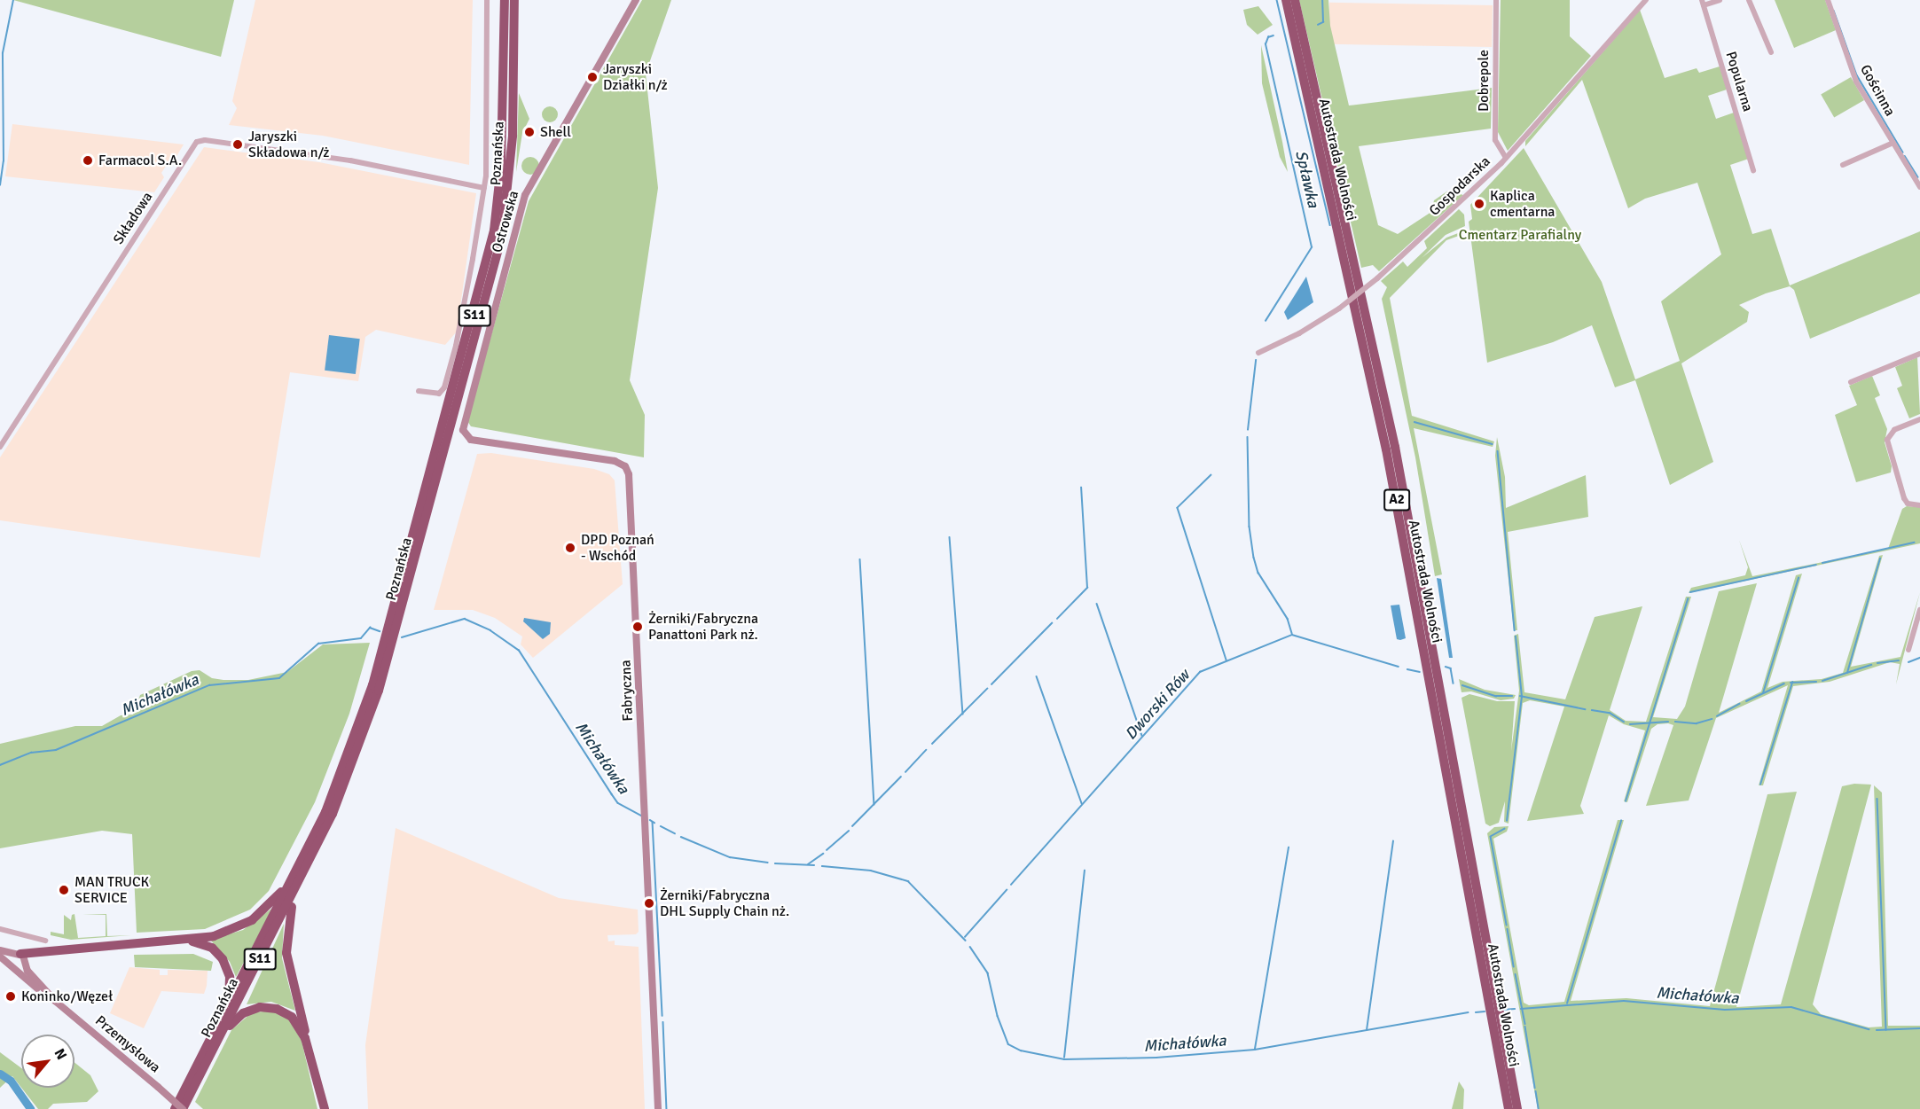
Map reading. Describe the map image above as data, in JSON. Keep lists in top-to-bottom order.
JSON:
{
  "streets": {
    "highway": [
      "Poznańska",
      "Autostrada Wolności",
      "S11",
      "A2"
    ],
    "street": [
      "Dobrepole",
      "Popularna",
      "Gościnna",
      "Gospodarska",
      "Składowa",
      "Ostrowska",
      "Fabryczna",
      "Przemysłowa"
    ]
  },
  "crossings": [
    ["Dobrepole", "Gospodarska"],
    ["Poznańska", "Przemysłowa"],
    ["Ostrowska", "Fabryczna"]
  ],
  "water": ["Spławka", "Michałówka", "Dworski Rów"],
  "parks": ["Cmentarz Parafialny"],
  "places": [
    "Jaryszki Działki n/ż",
    "Shell",
    "Jaryszki Składowa n/ż",
    "Farmacol S.A.",
    "Kaplica cmentarna",
    "DPD Poznań - Wschód",
    "Żerniki/Fabryczna Panattoni Park nż.",
    "MAN TRUCK SERVICE",
    "Żerniki/Fabryczna DHL Supply Chain nż.",
    "Koninko/Węzeł"
  ],
  "north": "top right"
}
